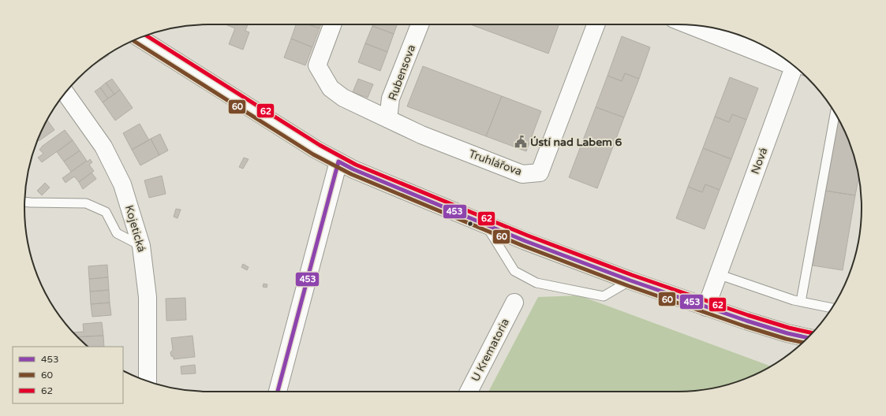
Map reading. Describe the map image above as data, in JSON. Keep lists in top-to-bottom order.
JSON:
{
  "streets": {
    "street": [
      "Rubensova",
      "Nová",
      "Truhlářova",
      "Kojetická",
      "U Krematoria"
    ]
  },
  "crossings": [
    ["Rubensova", "Truhlářova"]
  ],
  "places": {
    "public building": ["Ústí nad Labem 6"]
  },
  "lines": ["transit line 62", "transit line 60", "transit line 453"],
  "legend": ["453", "60", "62"]
}
